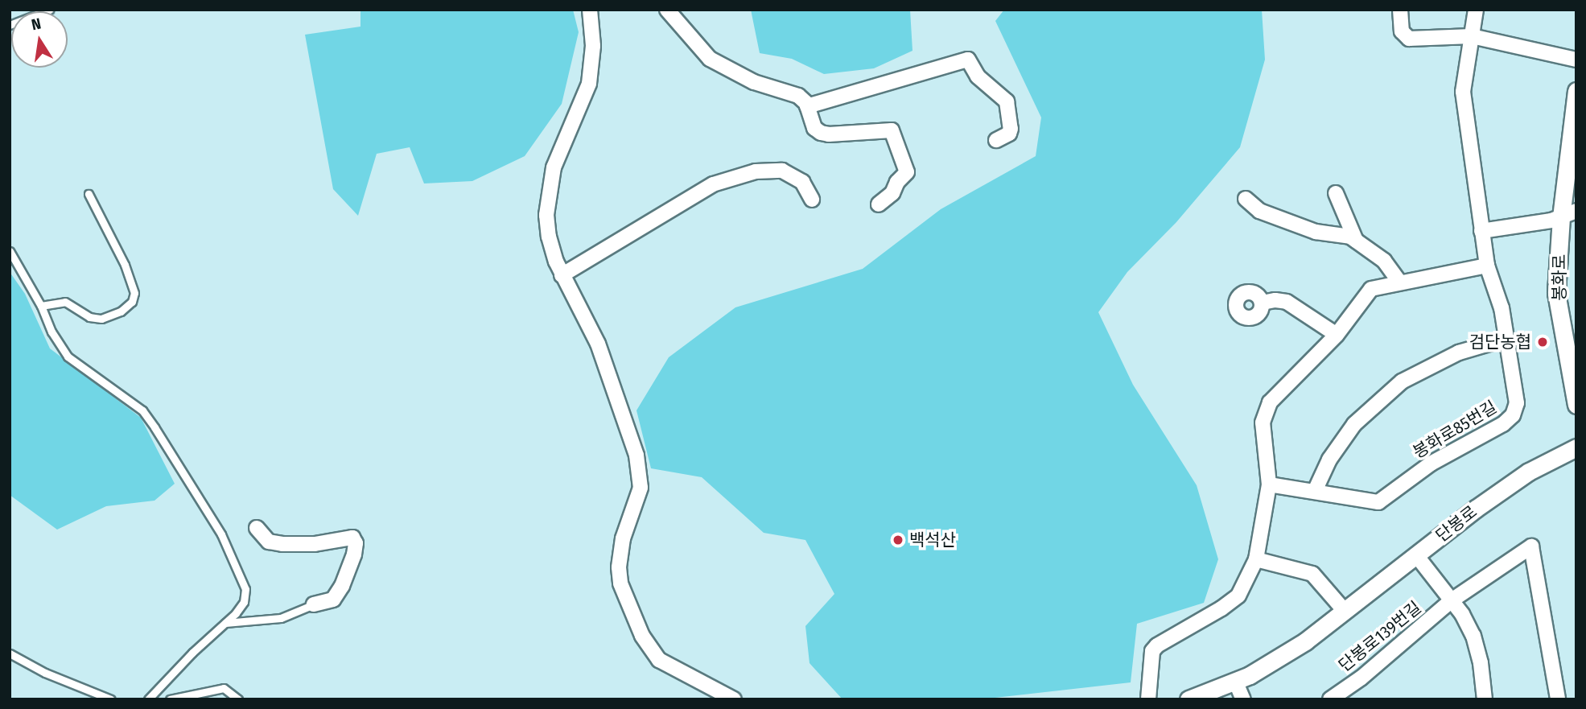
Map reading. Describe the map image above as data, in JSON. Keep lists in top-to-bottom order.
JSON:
{
  "streets": {
    "street": [
      "봉화로",
      "봉화로85번길",
      "단봉로",
      "단봉로139번길"
    ]
  },
  "places": ["검단농협", "백석산"],
  "north": "top"
}
